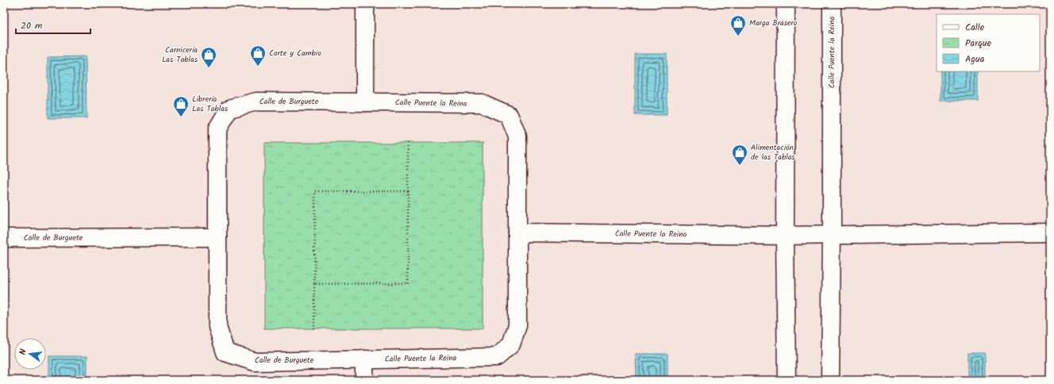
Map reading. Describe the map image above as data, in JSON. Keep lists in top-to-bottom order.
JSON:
{
  "streets": {
    "street": ["Calle Puente la Reina", "Calle de Burguete"]
  },
  "crossings": [
    ["Calle Puente la Reina", "Calle de Burguete"]
  ],
  "places": {
    "shop": [
      "Marga Brasero",
      "Corte y Cambio",
      "Carnicería Las Tablas",
      "Librería Las Tablas",
      "Alimentación de las Tablas"
    ]
  },
  "legend": ["Calle", "Parque", "Agua"],
  "scale_bar": "20 m",
  "north": "left"
}
